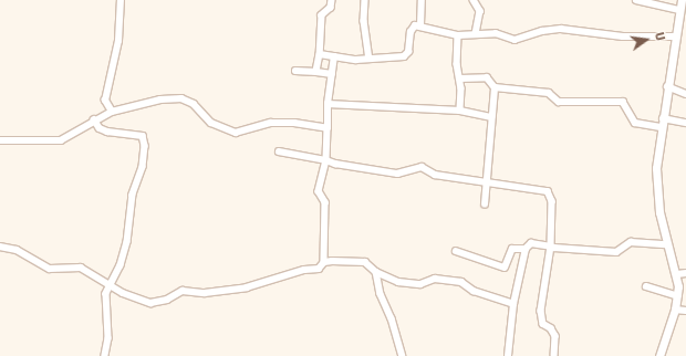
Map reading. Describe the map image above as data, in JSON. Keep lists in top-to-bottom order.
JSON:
{
  "north": "right"
}
